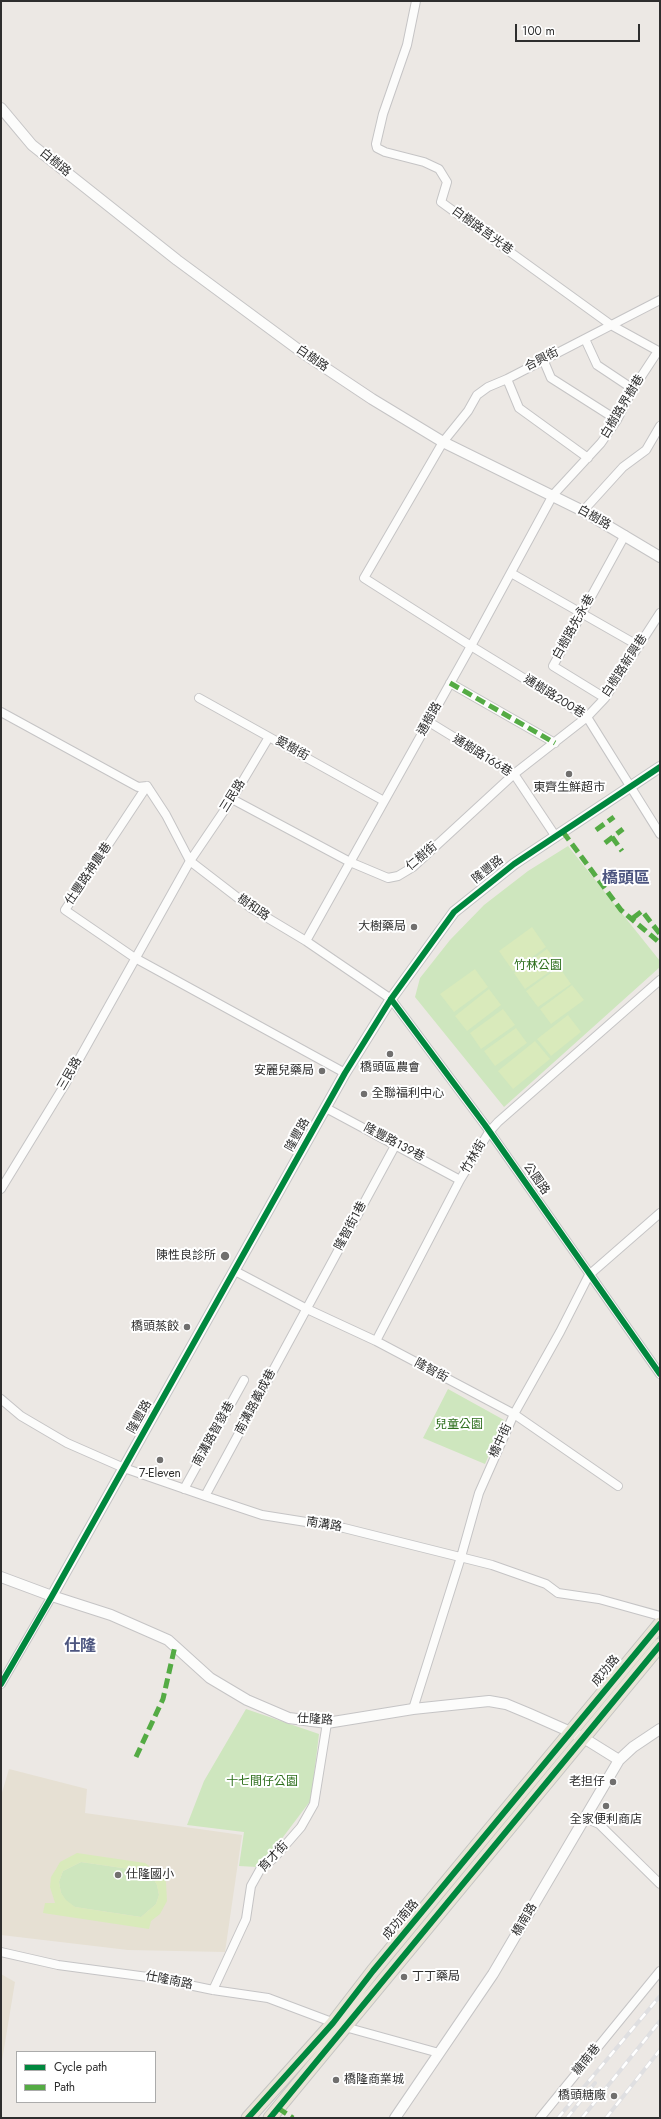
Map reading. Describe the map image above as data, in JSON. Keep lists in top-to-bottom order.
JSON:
{
  "streets": {
    "main road": ["成功路", "成功南路"],
    "street": [
      "白樹路",
      "白樹路莒光巷",
      "合興街",
      "白樹路界樹巷",
      "白樹路先永巷",
      "白樹路新興巷",
      "通樹路200巷",
      "通樹路",
      "愛樹街",
      "通樹路166巷",
      "三民路",
      "仁樹街",
      "隆豐路",
      "仕豐路神農巷",
      "樹和路",
      "隆豐路139巷",
      "竹林街",
      "公園路",
      "隆智街1巷",
      "隆智街",
      "南溝路義成巷",
      "南溝路智發巷",
      "橋中街",
      "南溝路",
      "仕隆路",
      "育才街",
      "橋南路",
      "仕隆南路",
      "糖南巷"
    ]
  },
  "crossings": [
    ["白樹路", "合興街"],
    ["白樹路", "白樹路界樹巷"],
    ["白樹路", "白樹路先永巷"],
    ["白樹路", "通樹路200巷"],
    ["白樹路", "通樹路"],
    ["白樹路莒光巷", "合興街"],
    ["合興街", "通樹路200巷"],
    ["白樹路界樹巷", "通樹路"],
    ["白樹路先永巷", "白樹路新興巷"],
    ["白樹路新興巷", "通樹路200巷"],
    ["白樹路新興巷", "仁樹街"],
    ["通樹路200巷", "通樹路"],
    ["通樹路200巷", "仁樹街"],
    ["通樹路200巷", "隆豐路"],
    ["通樹路", "愛樹街"],
    ["通樹路", "通樹路166巷"],
    ["通樹路", "仁樹街"],
    ["通樹路", "樹和路"],
    ["愛樹街", "三民路"],
    ["通樹路166巷", "仁樹街"],
    ["通樹路166巷", "隆豐路"],
    ["三民路", "仁樹街"],
    ["三民路", "仕豐路神農巷"],
    ["三民路", "樹和路"],
    ["隆豐路", "樹和路"],
    ["隆豐路", "隆豐路139巷"],
    ["隆豐路", "公園路"],
    ["隆豐路", "隆智街"],
    ["隆豐路", "南溝路"],
    ["隆豐路", "仕隆路"],
    ["仕豐路神農巷", "樹和路"],
    ["樹和路", "公園路"],
    ["隆豐路139巷", "竹林街"],
    ["隆豐路139巷", "隆智街1巷"],
    ["竹林街", "公園路"],
    ["竹林街", "隆智街"],
    ["公園路", "橋中街"],
    ["隆智街1巷", "隆智街"],
    ["隆智街1巷", "南溝路義成巷"],
    ["隆智街", "南溝路義成巷"],
    ["隆智街", "橋中街"],
    ["南溝路義成巷", "南溝路"],
    ["南溝路智發巷", "南溝路"],
    ["橋中街", "南溝路"],
    ["橋中街", "仕隆路"],
    ["成功路", "仕隆路"],
    ["成功路", "成功南路"],
    ["仕隆路", "育才街"],
    ["仕隆路", "成功南路"],
    ["仕隆路", "橋南路"],
    ["育才街", "仕隆南路"],
    ["成功南路", "仕隆南路"],
    ["橋南路", "仕隆南路"]
  ],
  "districts": ["橋頭區", "仕隆"],
  "parks": ["竹林公園", "兒童公園", "十七間仔公園"],
  "places": [
    "東齊生鮮超市",
    "大樹藥局",
    "橋頭區農會",
    "安麗兒藥局",
    "全聯福利中心",
    "陳性良診所",
    "橋頭蒸餃",
    "7-Eleven",
    "老担仔",
    "全家便利商店",
    "仕隆國小",
    "丁丁藥局",
    "橋隆商業城",
    "橋頭糖廠"
  ],
  "legend": ["Cycle path", "Path"],
  "scale_bar": "100 m"
}
